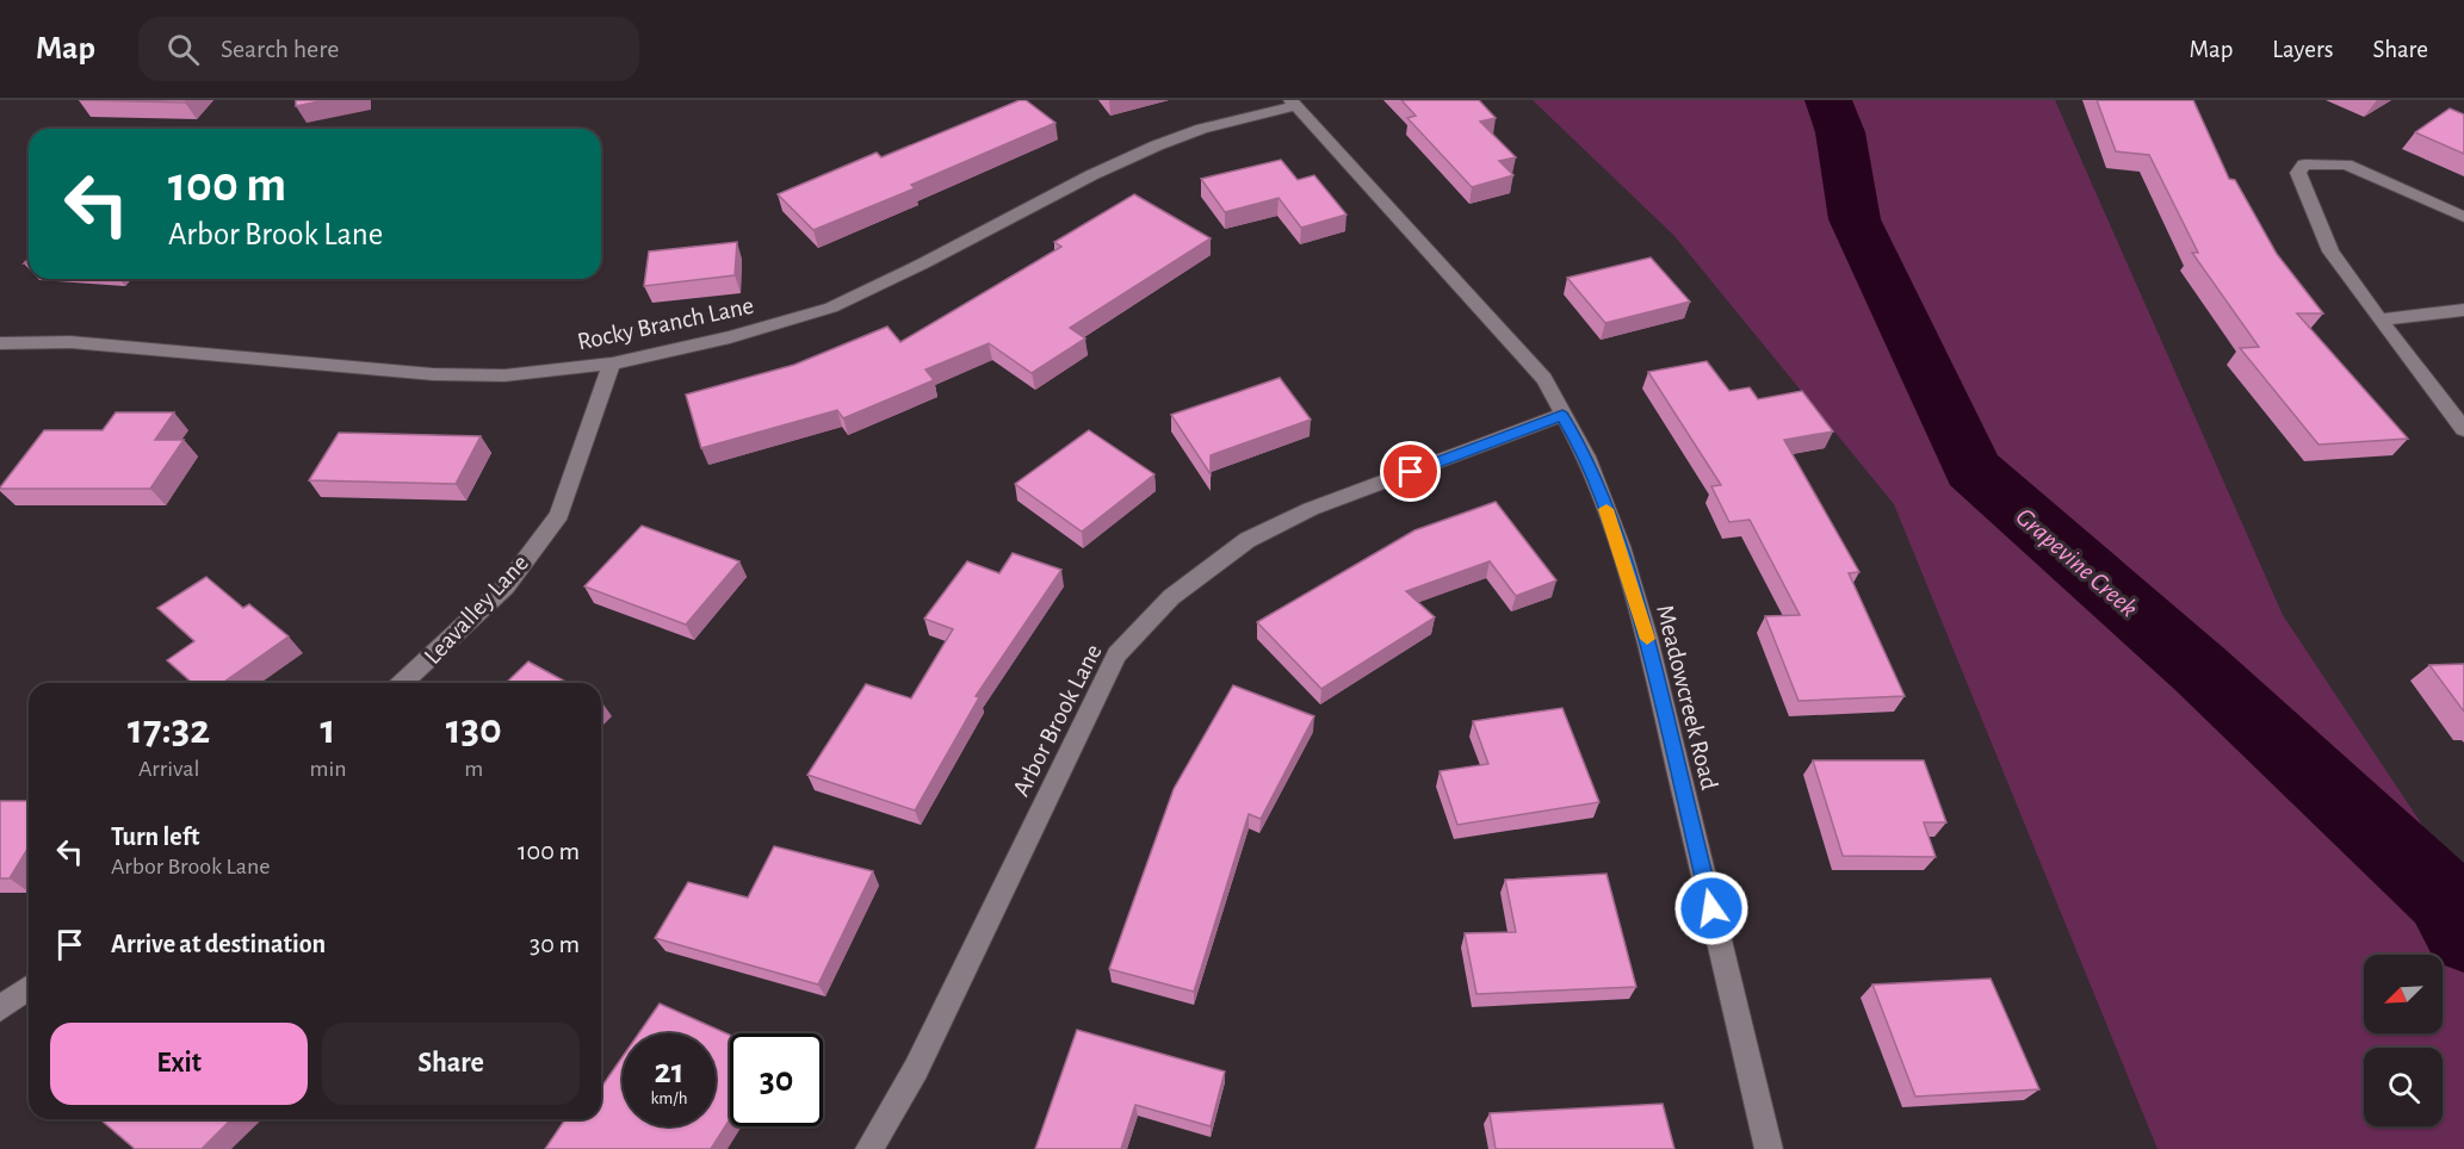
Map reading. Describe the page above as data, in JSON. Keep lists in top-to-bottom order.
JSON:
{
  "streets": {
    "street": [
      "Rocky Branch Lane",
      "Leavalley Lane",
      "Meadowcreek Road",
      "Arbor Brook Lane"
    ]
  },
  "crossings": [
    ["Rocky Branch Lane", "Leavalley Lane"],
    ["Rocky Branch Lane", "Meadowcreek Road"],
    ["Meadowcreek Road", "Arbor Brook Lane"]
  ],
  "water": ["Grapevine Creek"],
  "north": "bottom left",
  "page": {
    "header": "Map",
    "search": "Search here",
    "nav": ["Map", "Layers", "Share"],
    "turn": ["100 m", "Arbor Brook Lane"],
    "eta": [
      "17:32",
      "Arrival",
      "1",
      "min",
      "130",
      "m"
    ],
    "list": [
      {
        "name": "Turn left",
        "note": "Arbor Brook Lane",
        "value": "100 m"
      },
      {
        "name": "Arrive at destination",
        "value": "30 m"
      }
    ],
    "buttons": ["Exit", "Share"],
    "speed": "21 km/h",
    "limit": "30"
  }
}
